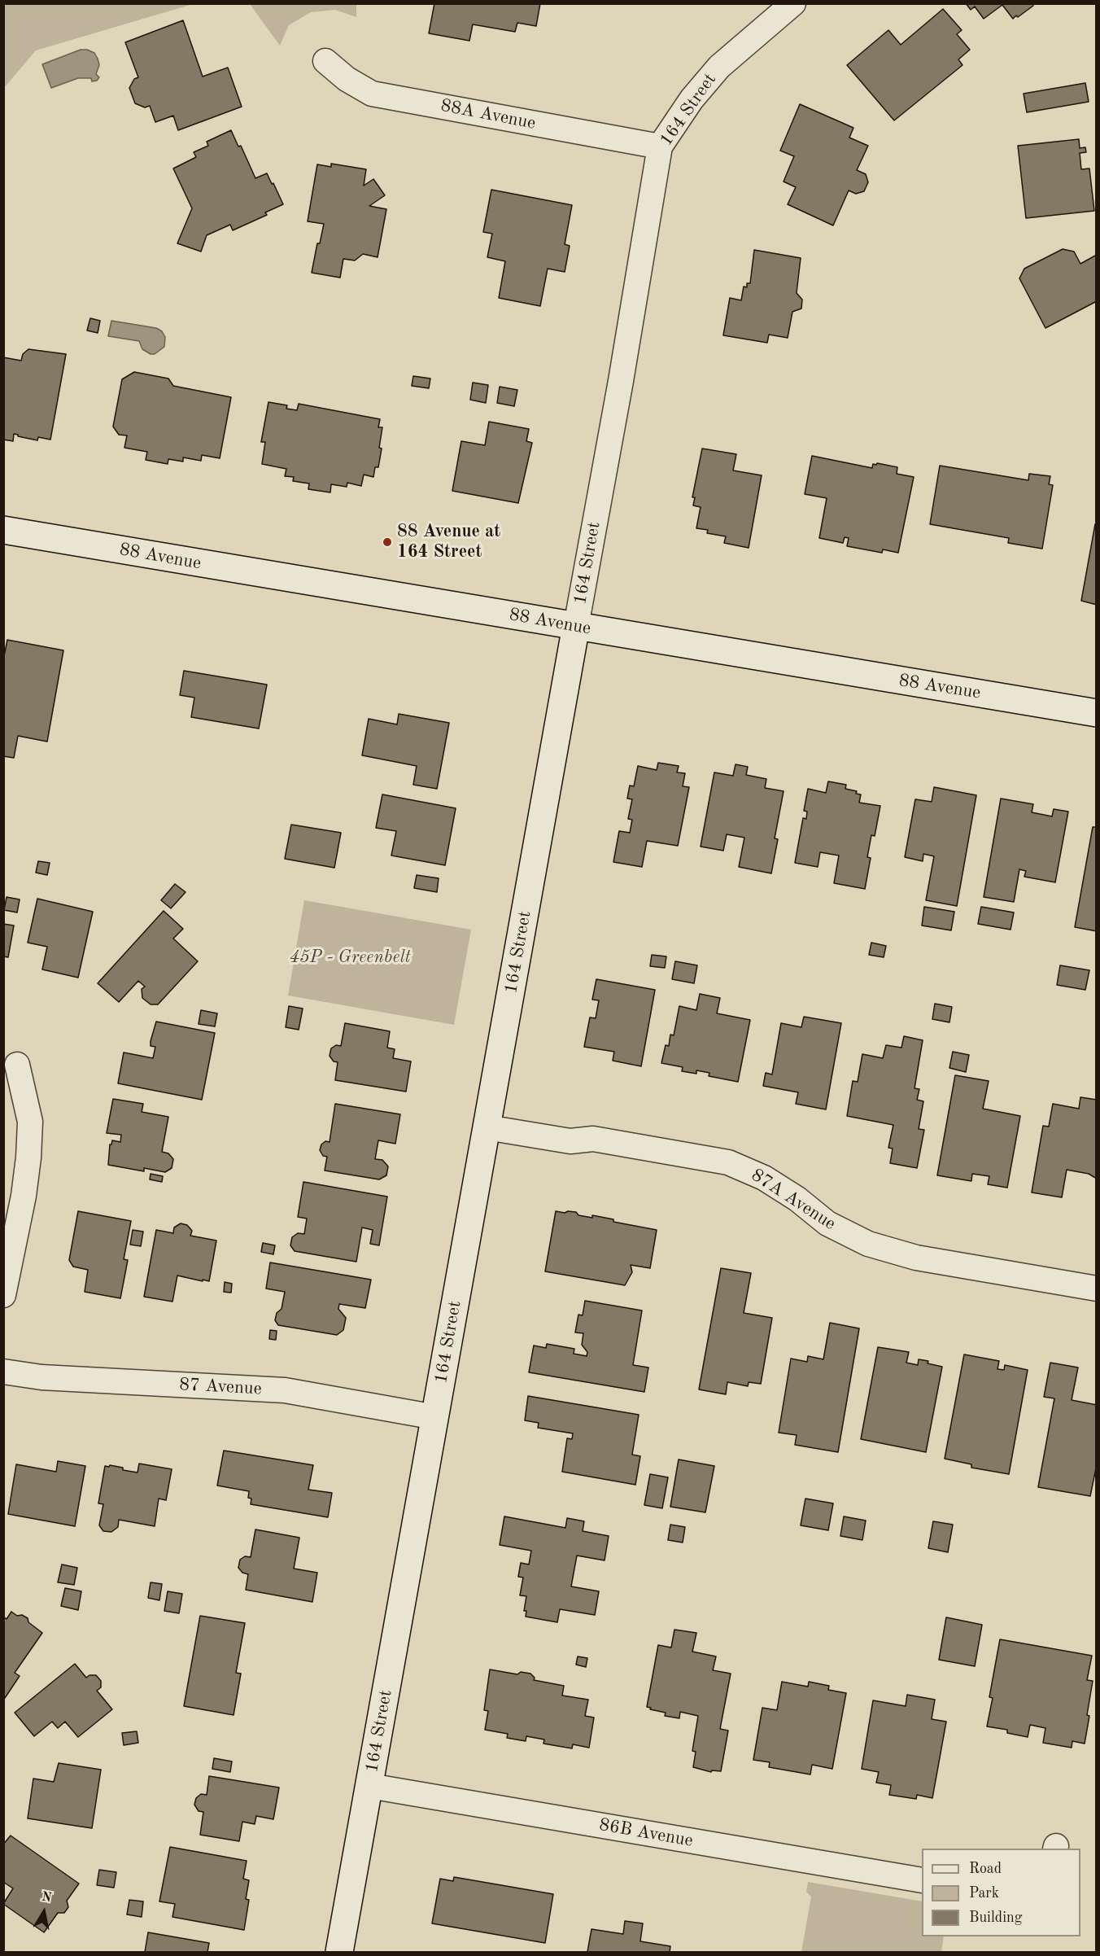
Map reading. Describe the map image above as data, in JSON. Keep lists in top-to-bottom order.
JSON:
{
  "streets": {
    "street": [
      "164 Street",
      "88A Avenue",
      "88 Avenue",
      "87A Avenue",
      "87 Avenue",
      "86B Avenue"
    ]
  },
  "crossings": [
    ["164 Street", "88A Avenue"],
    ["164 Street", "88 Avenue"],
    ["164 Street", "87A Avenue"],
    ["164 Street", "87 Avenue"],
    ["164 Street", "86B Avenue"]
  ],
  "parks": ["45P - Greenbelt"],
  "places": ["88 Avenue at 164 Street"],
  "legend": ["Road", "Park", "Building"],
  "north": "top"
}
